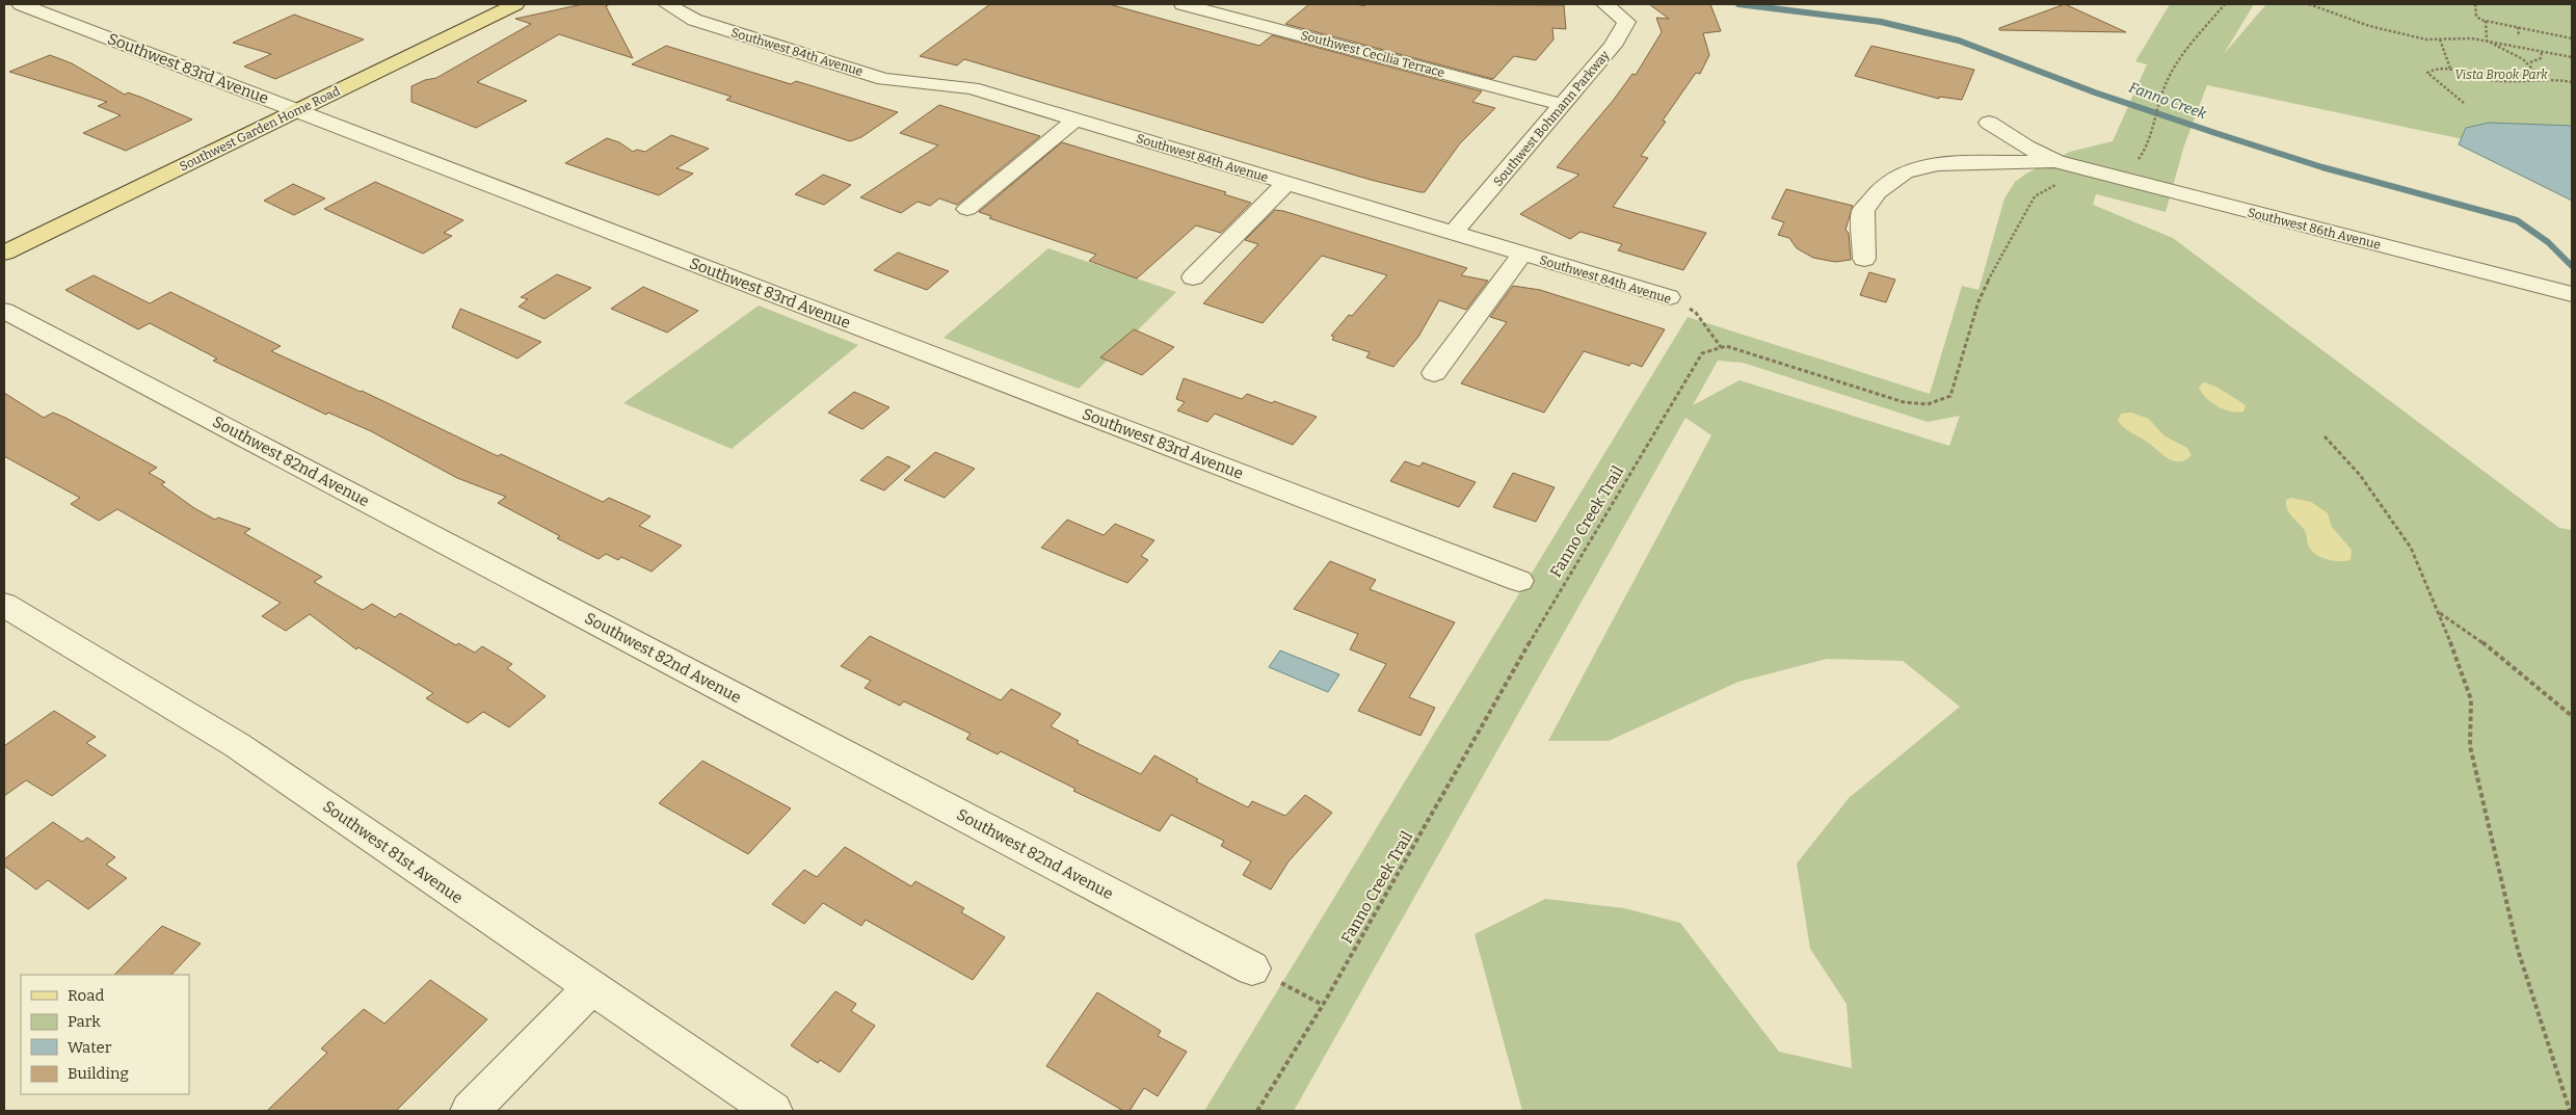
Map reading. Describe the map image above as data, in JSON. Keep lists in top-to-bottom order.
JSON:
{
  "streets": {
    "main road": ["Southwest Garden Home Road"],
    "street": [
      "Southwest 84th Avenue",
      "Southwest Cecilia Terrace",
      "Southwest 83rd Avenue",
      "Southwest Bohmann Parkway",
      "Southwest 86th Avenue",
      "Southwest 82nd Avenue",
      "Southwest 81st Avenue"
    ],
    "path": ["Fanno Creek Trail"]
  },
  "crossings": [
    ["Southwest 84th Avenue", "Southwest Bohmann Parkway"],
    ["Southwest 84th Avenue", "Fanno Creek Trail"],
    ["Southwest Cecilia Terrace", "Southwest Bohmann Parkway"],
    ["Southwest 83rd Avenue", "Southwest Garden Home Road"]
  ],
  "water": ["Fanno Creek"],
  "parks": ["Vista Brook Park"],
  "legend": [
    "Road",
    "Park",
    "Water",
    "Building"
  ]
}
